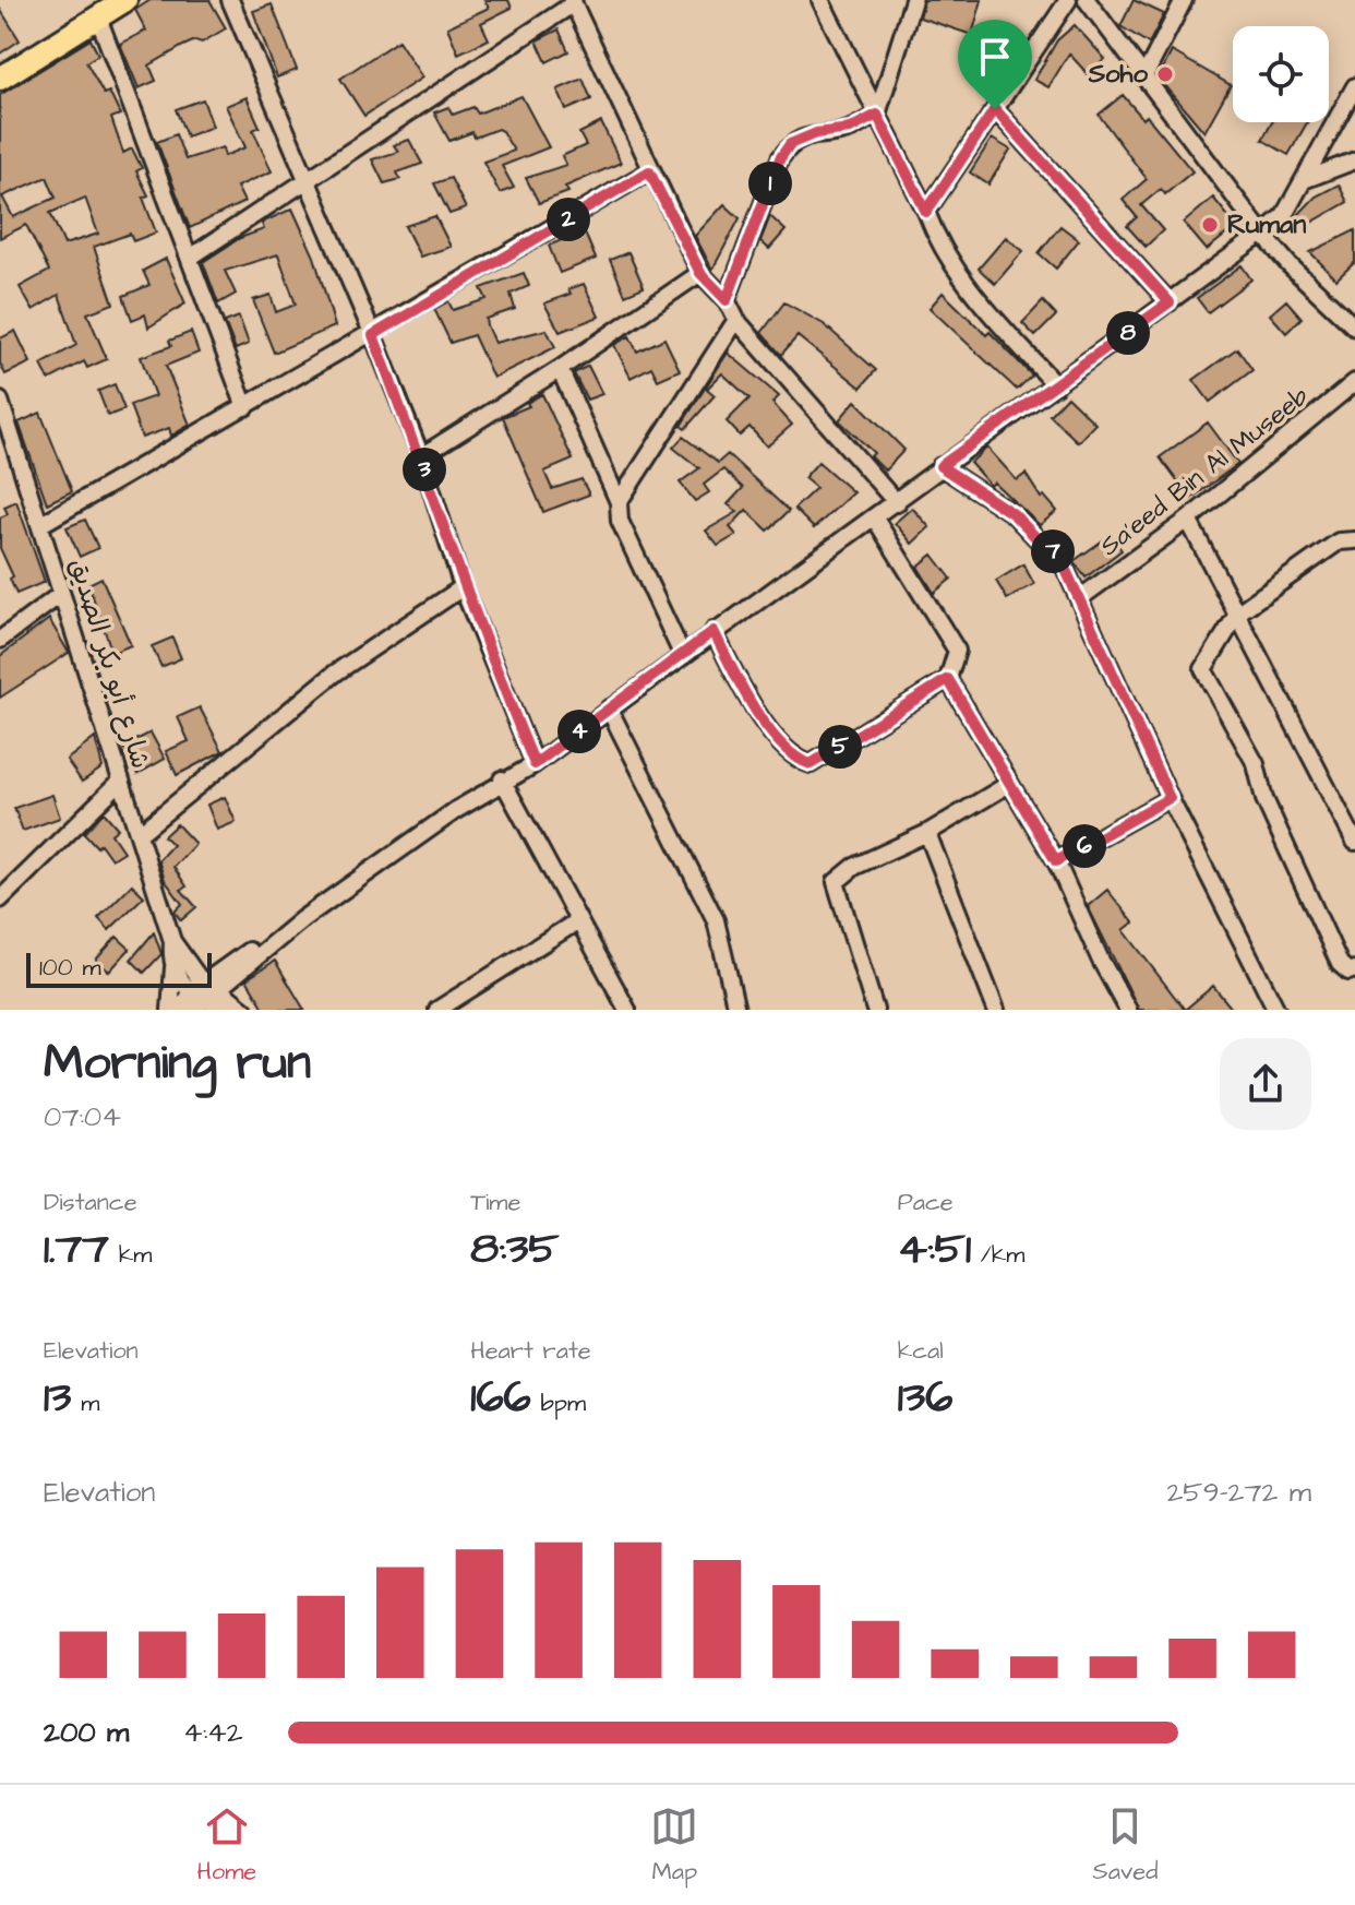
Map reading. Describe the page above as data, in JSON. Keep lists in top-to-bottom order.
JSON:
{
  "streets": {
    "street": ["Sa'eed Bin Al Museeb", "شارع أبو بكر الصديق"]
  },
  "places": ["Soho", "Ruman"],
  "scale_bar": "100 m",
  "page": {
    "pins": [
      "1",
      "2",
      "8",
      "3",
      "7",
      "4",
      "5",
      "6"
    ],
    "scale": "100 m",
    "heading": ["Morning run", "07:04"],
    "stats": [
      ["Distance", "1.77 km"],
      ["Time", "8:35"],
      ["Pace", "4:51 /km"],
      ["Elevation", "13 m"],
      ["Heart rate", "166 bpm"],
      ["kcal", "136"]
    ],
    "chart": ["Elevation", "259–272 m"],
    "list": [
      {
        "name": "200 m",
        "note": "4:42"
      }
    ],
    "tabs": ["Home", "Map", "Saved"]
  }
}
